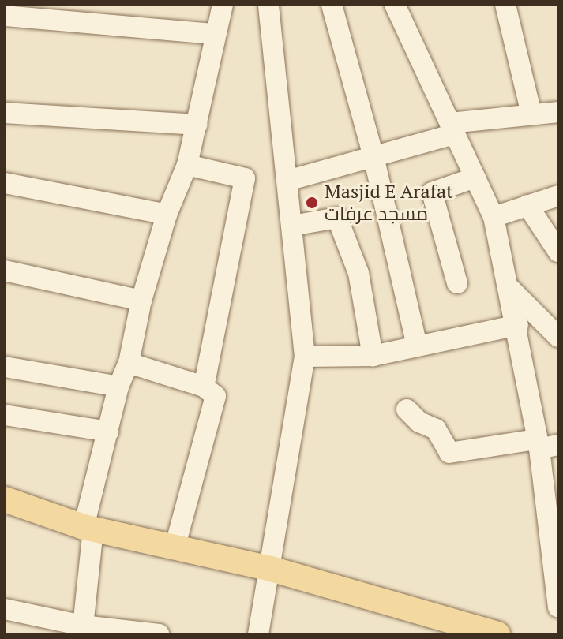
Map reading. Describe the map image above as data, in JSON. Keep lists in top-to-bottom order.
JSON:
{
  "places": ["Masjid E Arafat مسجد عرفات"]
}
